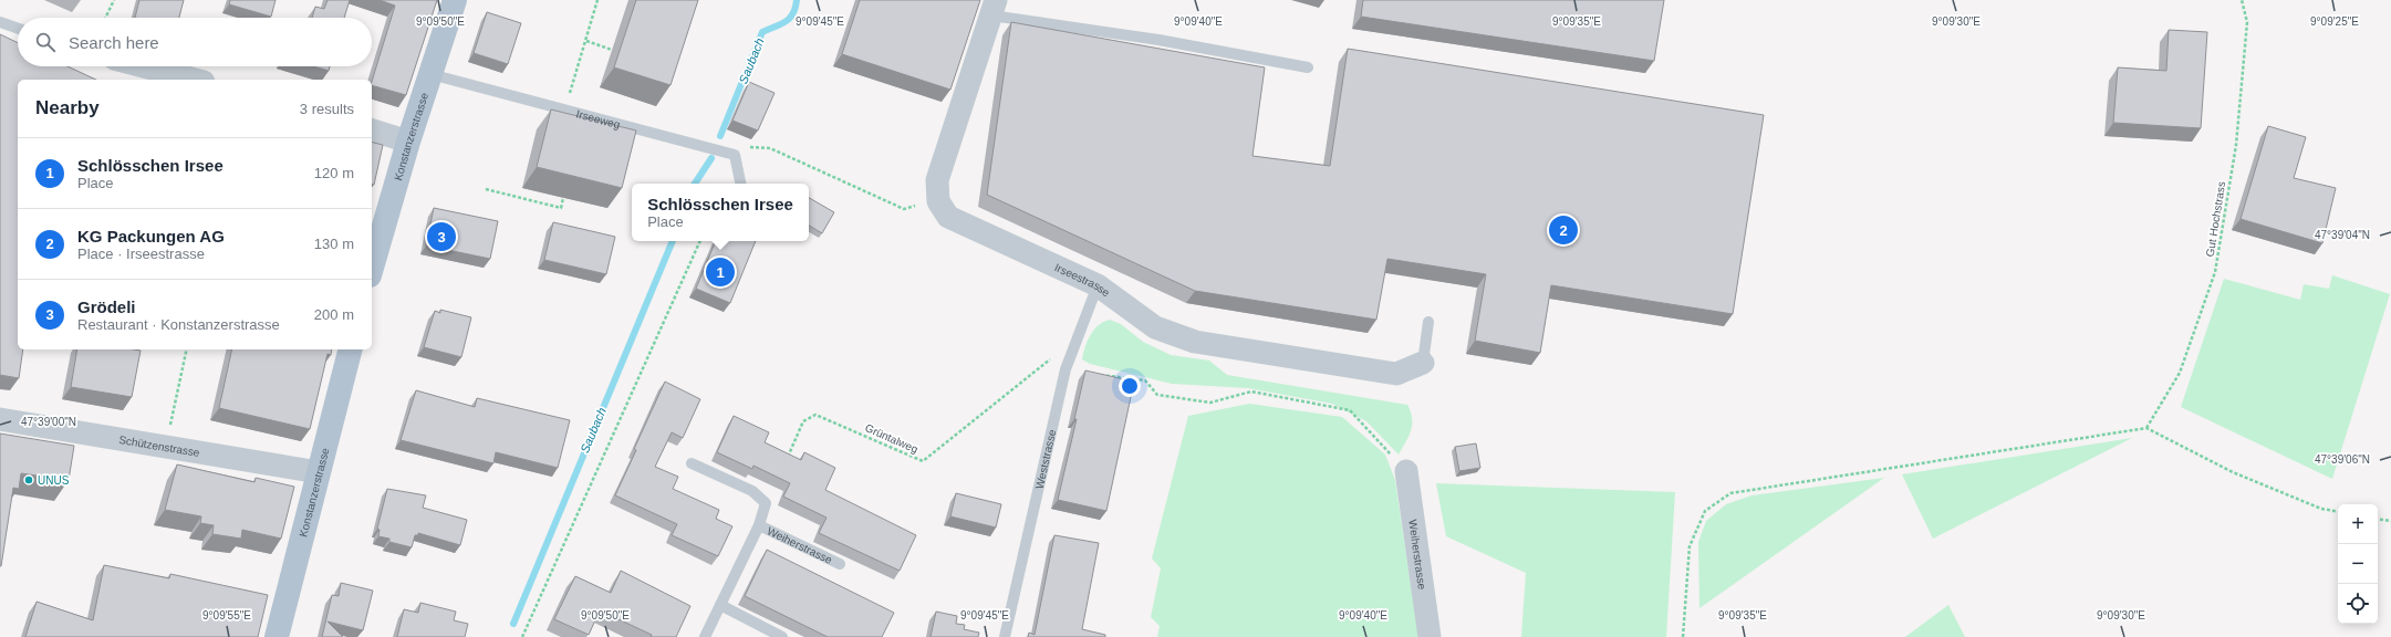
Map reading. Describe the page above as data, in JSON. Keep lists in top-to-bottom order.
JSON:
{
  "streets": {
    "main road": ["Konstanzerstrasse"],
    "street": ["Irseestrasse", "Schützenstrasse", "Weiherstrasse"],
    "lane": ["Irseeweg", "Weststrasse"],
    "path": ["Gut Hochstrass", "Grüntalweg"]
  },
  "crossings": [
    ["Irseeweg", "Konstanzerstrasse"],
    ["Konstanzerstrasse", "Schützenstrasse"],
    ["Irseestrasse", "Weststrasse"],
    ["Grüntalweg", "Weststrasse"]
  ],
  "water": ["Saubach"],
  "places": ["UNUS"],
  "page": {
    "search": "Search here",
    "heading": ["Nearby", "3 results"],
    "list": [
      {
        "mark": "1",
        "name": "Schlösschen Irsee",
        "note": "Place",
        "value": "120 m"
      },
      {
        "mark": "2",
        "name": "KG Packungen AG",
        "note": "Place · Irseestrasse",
        "value": "130 m"
      },
      {
        "mark": "3",
        "name": "Grödeli",
        "note": "Restaurant · Konstanzerstrasse",
        "value": "200 m"
      }
    ],
    "popup": ["Schlösschen Irsee", "Place"],
    "pins": ["2", "3", "1"],
    "map_buttons": ["+", "−"]
  },
  "coordinates": [
    "9°09'50\"E",
    "9°09'45\"E",
    "9°09'35\"E",
    "9°09'25\"E",
    "9°09'40\"E",
    "9°09'30\"E",
    "47°39'04\"N",
    "47°39'00\"N",
    "47°39'06\"N",
    "9°09'55\"E"
  ]
}
